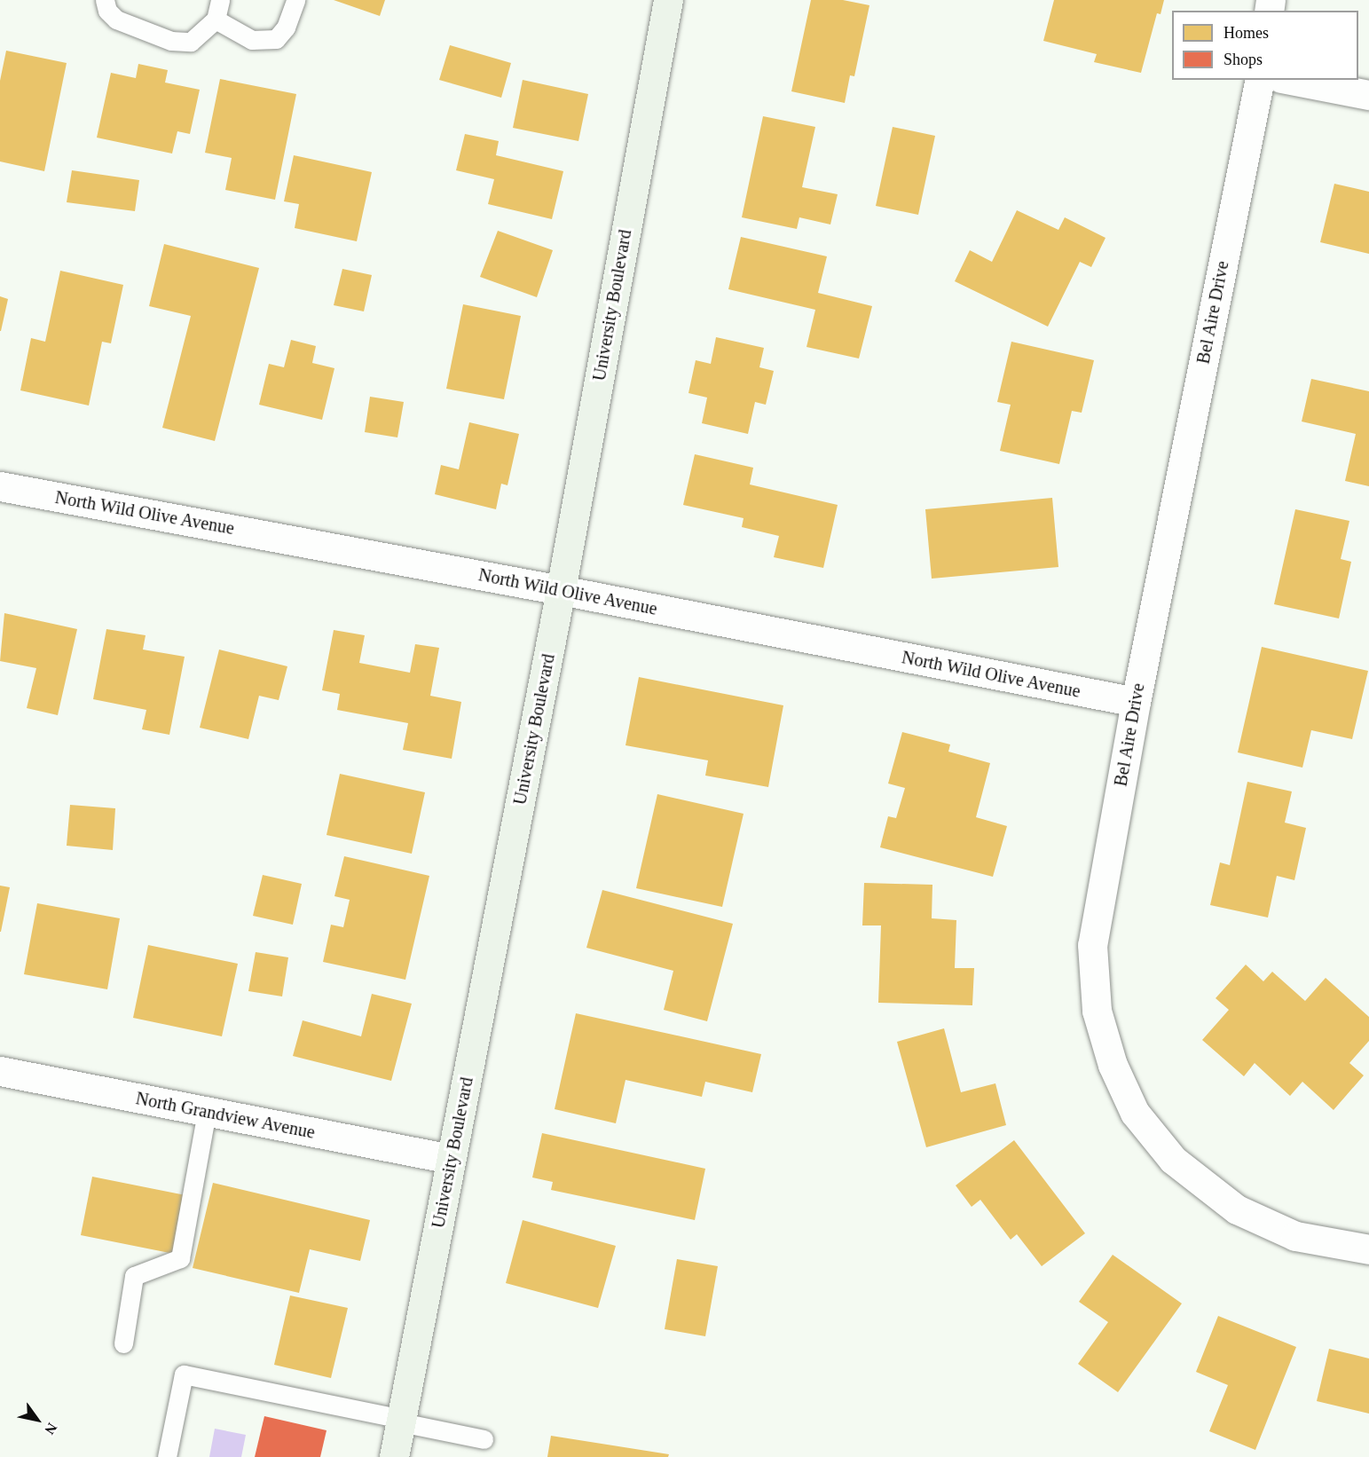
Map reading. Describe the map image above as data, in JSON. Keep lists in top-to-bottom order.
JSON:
{
  "streets": {
    "street": [
      "University Boulevard",
      "Bel Aire Drive",
      "North Wild Olive Avenue",
      "North Grandview Avenue"
    ]
  },
  "crossings": [
    ["University Boulevard", "North Wild Olive Avenue"],
    ["University Boulevard", "North Grandview Avenue"],
    ["Bel Aire Drive", "North Wild Olive Avenue"]
  ],
  "legend": ["Homes", "Shops"],
  "north": "bottom right"
}
